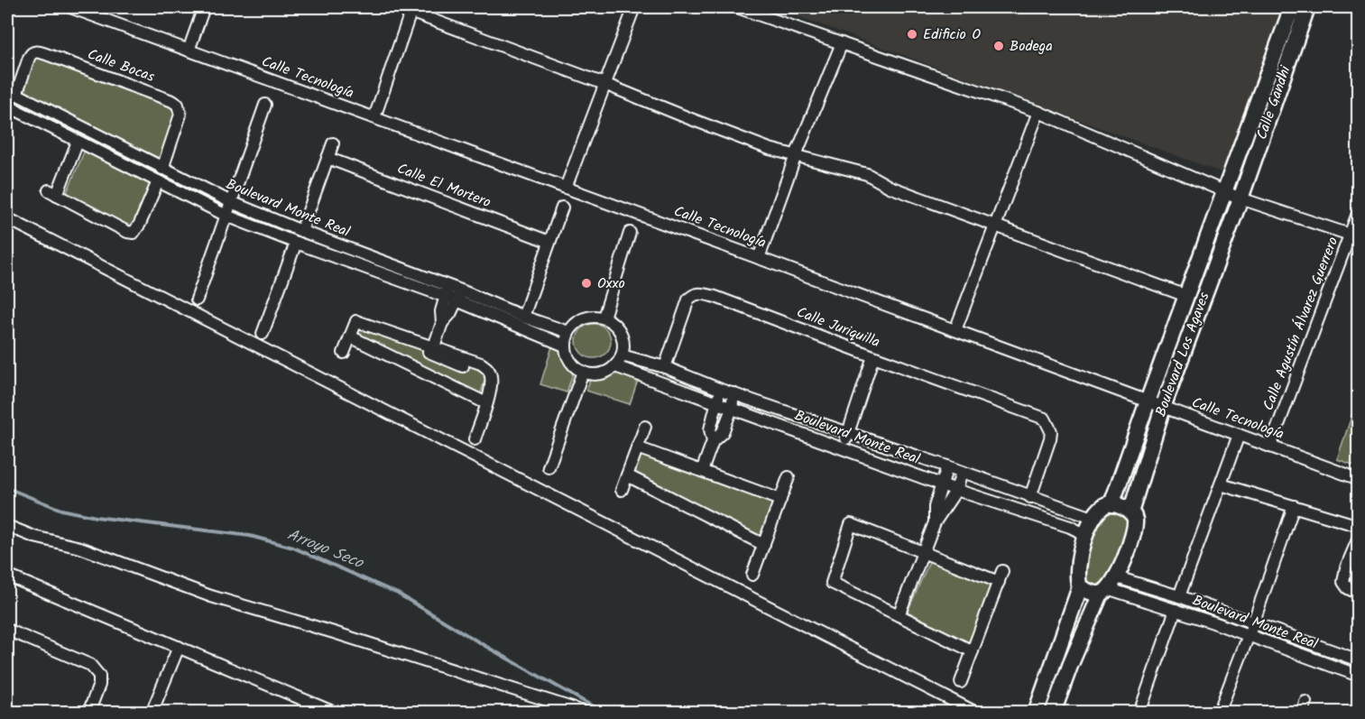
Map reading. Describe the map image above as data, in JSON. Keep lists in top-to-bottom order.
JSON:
{
  "streets": {
    "main road": ["Calle Gandhi", "Boulevard Los Agaves"],
    "street": [
      "Calle Bocas",
      "Calle Tecnología",
      "Calle El Mortero",
      "Boulevard Monte Real",
      "Calle Agustín Álvarez Guerrero",
      "Calle Juriquilla"
    ]
  },
  "crossings": [
    ["Calle Bocas", "Boulevard Monte Real"],
    ["Calle Tecnología", "Calle Agustín Álvarez Guerrero"],
    ["Calle Tecnología", "Boulevard Los Agaves"],
    ["Calle Gandhi", "Boulevard Los Agaves"],
    ["Boulevard Monte Real", "Calle Juriquilla"],
    ["Boulevard Monte Real", "Boulevard Los Agaves"]
  ],
  "water": ["Arroyo Seco"],
  "places": ["Edificio O", "Bodega", "Oxxo"]
}
